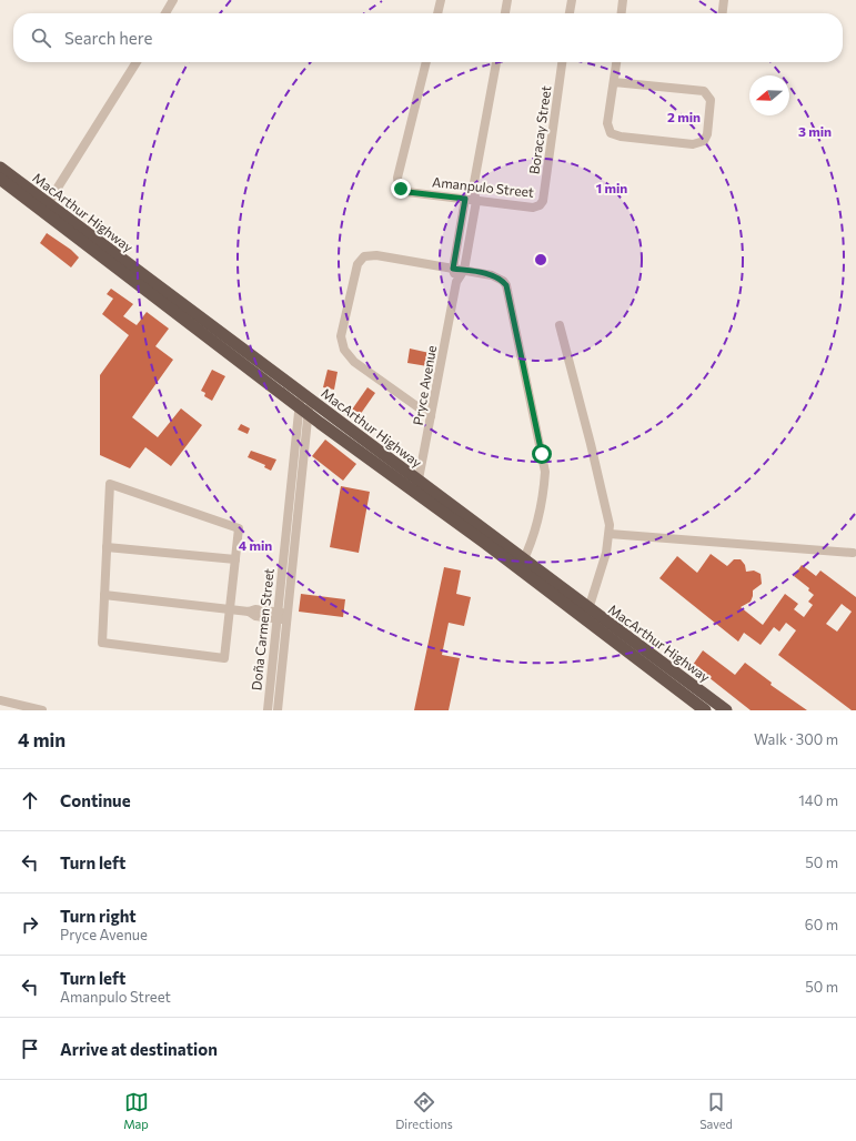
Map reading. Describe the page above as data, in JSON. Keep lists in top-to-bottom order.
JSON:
{
  "streets": {
    "highway": ["MacArthur Highway"],
    "street": [
      "Boracay Street",
      "Amanpulo Street",
      "Pryce Avenue",
      "Doña Carmen Street"
    ]
  },
  "crossings": [
    ["Boracay Street", "Amanpulo Street"],
    ["Amanpulo Street", "Pryce Avenue"],
    ["MacArthur Highway", "Pryce Avenue"],
    ["MacArthur Highway", "Doña Carmen Street"]
  ],
  "north": "left",
  "page": {
    "search": "Search here",
    "heading": ["4 min", "Walk · 300 m"],
    "list": [
      ["Continue", "140 m"],
      ["Turn left", "50 m"],
      ["Turn right", "Pryce Avenue", "60 m"],
      ["Turn left", "Amanpulo Street", "50 m"],
      "Arrive at destination"
    ],
    "nav": ["Map", "Directions", "Saved"]
  },
  "rings": [
    "2 min",
    "3 min",
    "1 min",
    "4 min"
  ]
}
